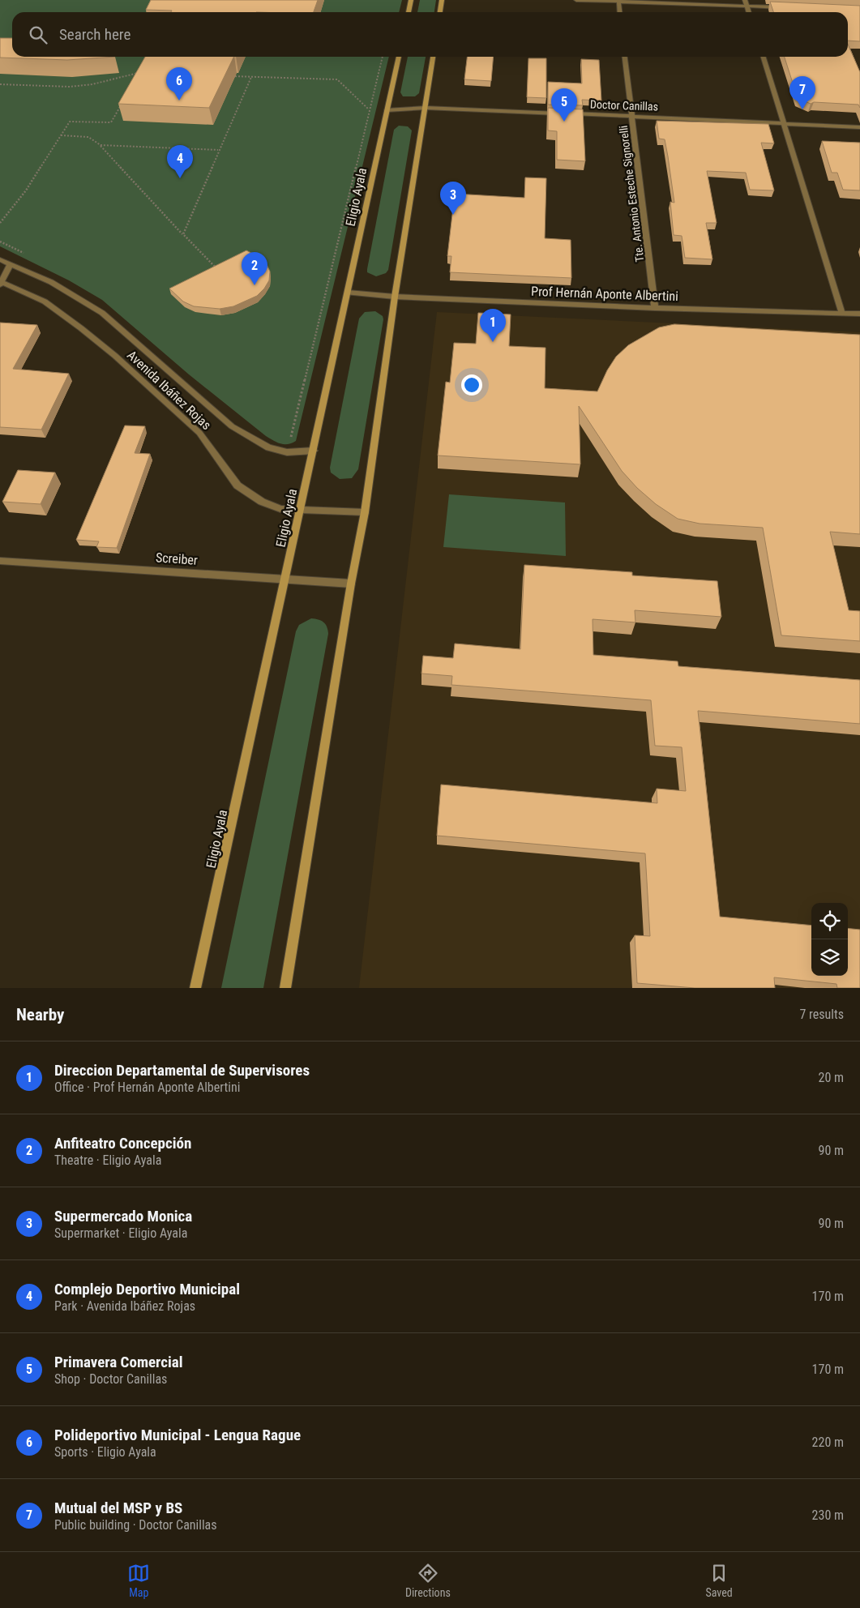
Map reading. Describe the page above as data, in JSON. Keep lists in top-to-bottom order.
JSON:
{
  "streets": {
    "street": [
      "Doctor Canillas",
      "Tte. Antonio Esteche Signorelli",
      "Eligio Ayala",
      "Prof Hernán Aponte Albertini",
      "Avenida Ibáñez Rojas",
      "Screiber"
    ]
  },
  "crossings": [
    ["Doctor Canillas", "Tte. Antonio Esteche Signorelli"],
    ["Tte. Antonio Esteche Signorelli", "Prof Hernán Aponte Albertini"],
    ["Eligio Ayala", "Prof Hernán Aponte Albertini"],
    ["Eligio Ayala", "Avenida Ibáñez Rojas"],
    ["Eligio Ayala", "Screiber"]
  ],
  "page": {
    "search": "Search here",
    "pins": [
      "6",
      "7",
      "5",
      "4",
      "3",
      "2",
      "1"
    ],
    "heading": ["Nearby", "7 results"],
    "list": [
      {
        "mark": "1",
        "name": "Direccion Departamental de Supervisores",
        "note": "Office · Prof Hernán Aponte Albertini",
        "value": "20 m"
      },
      {
        "mark": "2",
        "name": "Anfiteatro Concepción",
        "note": "Theatre · Eligio Ayala",
        "value": "90 m"
      },
      {
        "mark": "3",
        "name": "Supermercado Monica",
        "note": "Supermarket · Eligio Ayala",
        "value": "90 m"
      },
      {
        "mark": "4",
        "name": "Complejo Deportivo Municipal",
        "note": "Park · Avenida Ibáñez Rojas",
        "value": "170 m"
      },
      {
        "mark": "5",
        "name": "Primavera Comercial",
        "note": "Shop · Doctor Canillas",
        "value": "170 m"
      },
      {
        "mark": "6",
        "name": "Polideportivo Municipal - Lengua Rague",
        "note": "Sports · Eligio Ayala",
        "value": "220 m"
      },
      {
        "mark": "7",
        "name": "Mutual del MSP y BS",
        "note": "Public building · Doctor Canillas",
        "value": "230 m"
      }
    ],
    "nav": ["Map", "Directions", "Saved"]
  }
}
